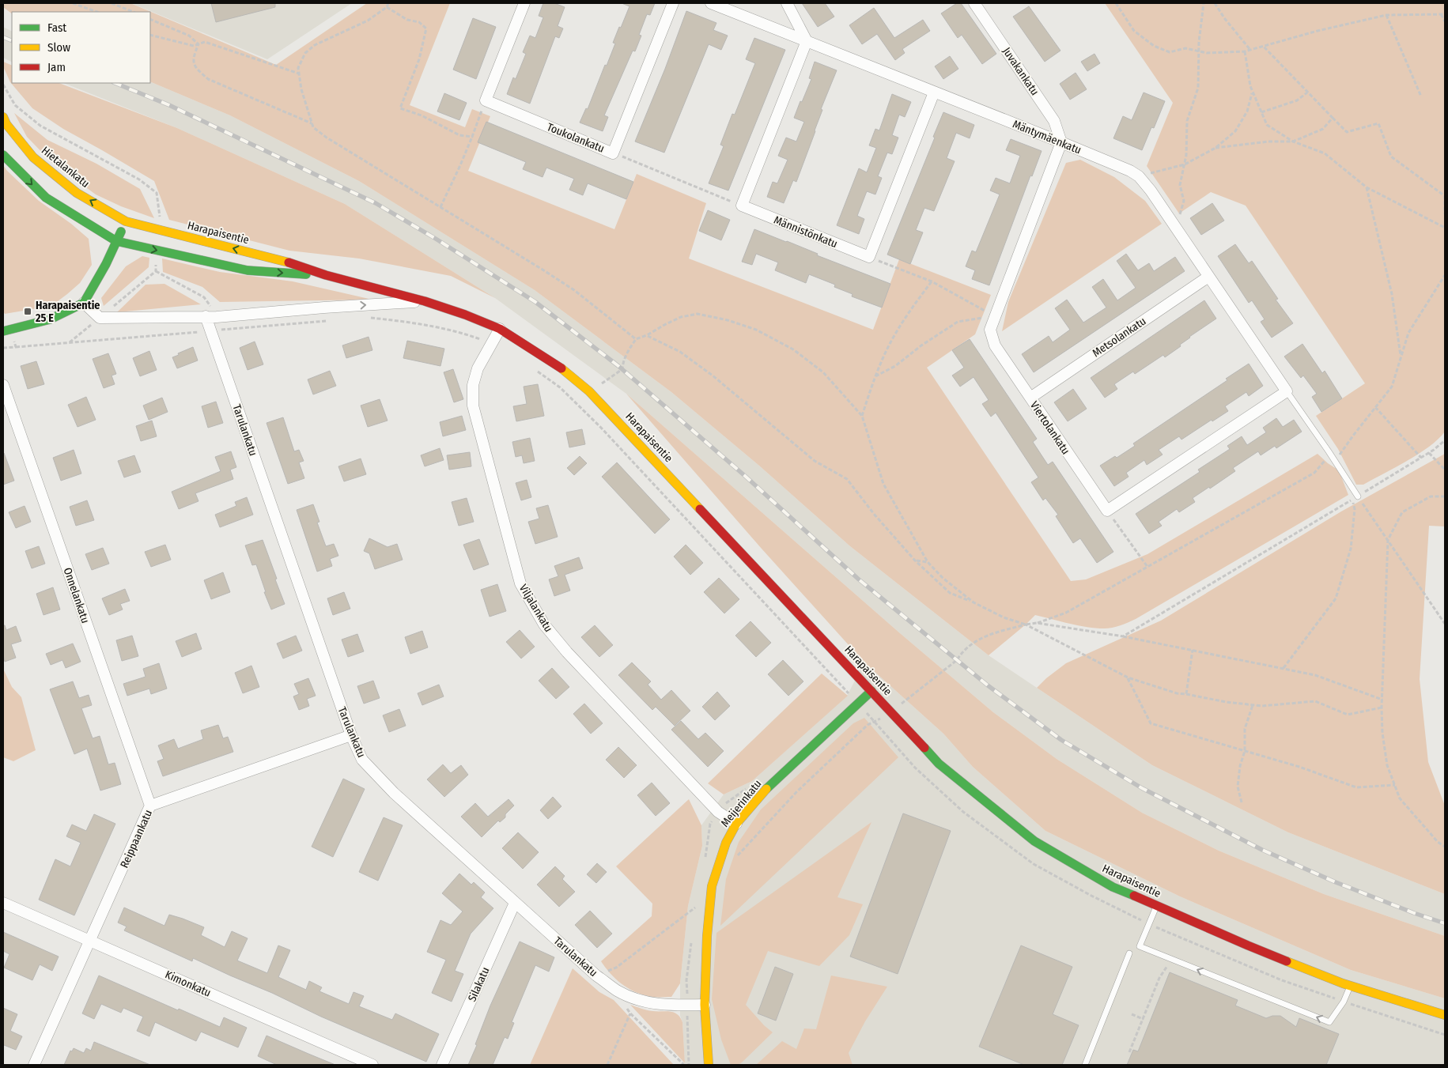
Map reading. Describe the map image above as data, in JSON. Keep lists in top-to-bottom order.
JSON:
{
  "streets": {
    "main road": ["Hietalankatu", "Harapaisentie", "Meijerinkatu"],
    "street": [
      "Juvakankatu",
      "Mäntymäenkatu",
      "Toukolankatu",
      "Männistönkatu",
      "Metsolankatu",
      "Viertolankatu",
      "Tarulankatu",
      "Onnelankatu",
      "Viljalankatu",
      "Reippaankatu",
      "Kimonkatu",
      "Silakatu"
    ]
  },
  "crossings": [
    ["Juvakankatu", "Mäntymäenkatu"],
    ["Juvakankatu", "Viertolankatu"],
    ["Mäntymäenkatu", "Metsolankatu"],
    ["Mäntymäenkatu", "Viertolankatu"],
    ["Hietalankatu", "Harapaisentie"],
    ["Harapaisentie", "Viljalankatu"],
    ["Harapaisentie", "Meijerinkatu"],
    ["Metsolankatu", "Viertolankatu"],
    ["Tarulankatu", "Meijerinkatu"],
    ["Tarulankatu", "Reippaankatu"],
    ["Tarulankatu", "Silakatu"],
    ["Onnelankatu", "Reippaankatu"],
    ["Viljalankatu", "Meijerinkatu"],
    ["Reippaankatu", "Kimonkatu"]
  ],
  "places": {
    "transit": ["Harapaisentie 25 E"]
  },
  "legend": ["Fast", "Slow", "Jam"]
}
